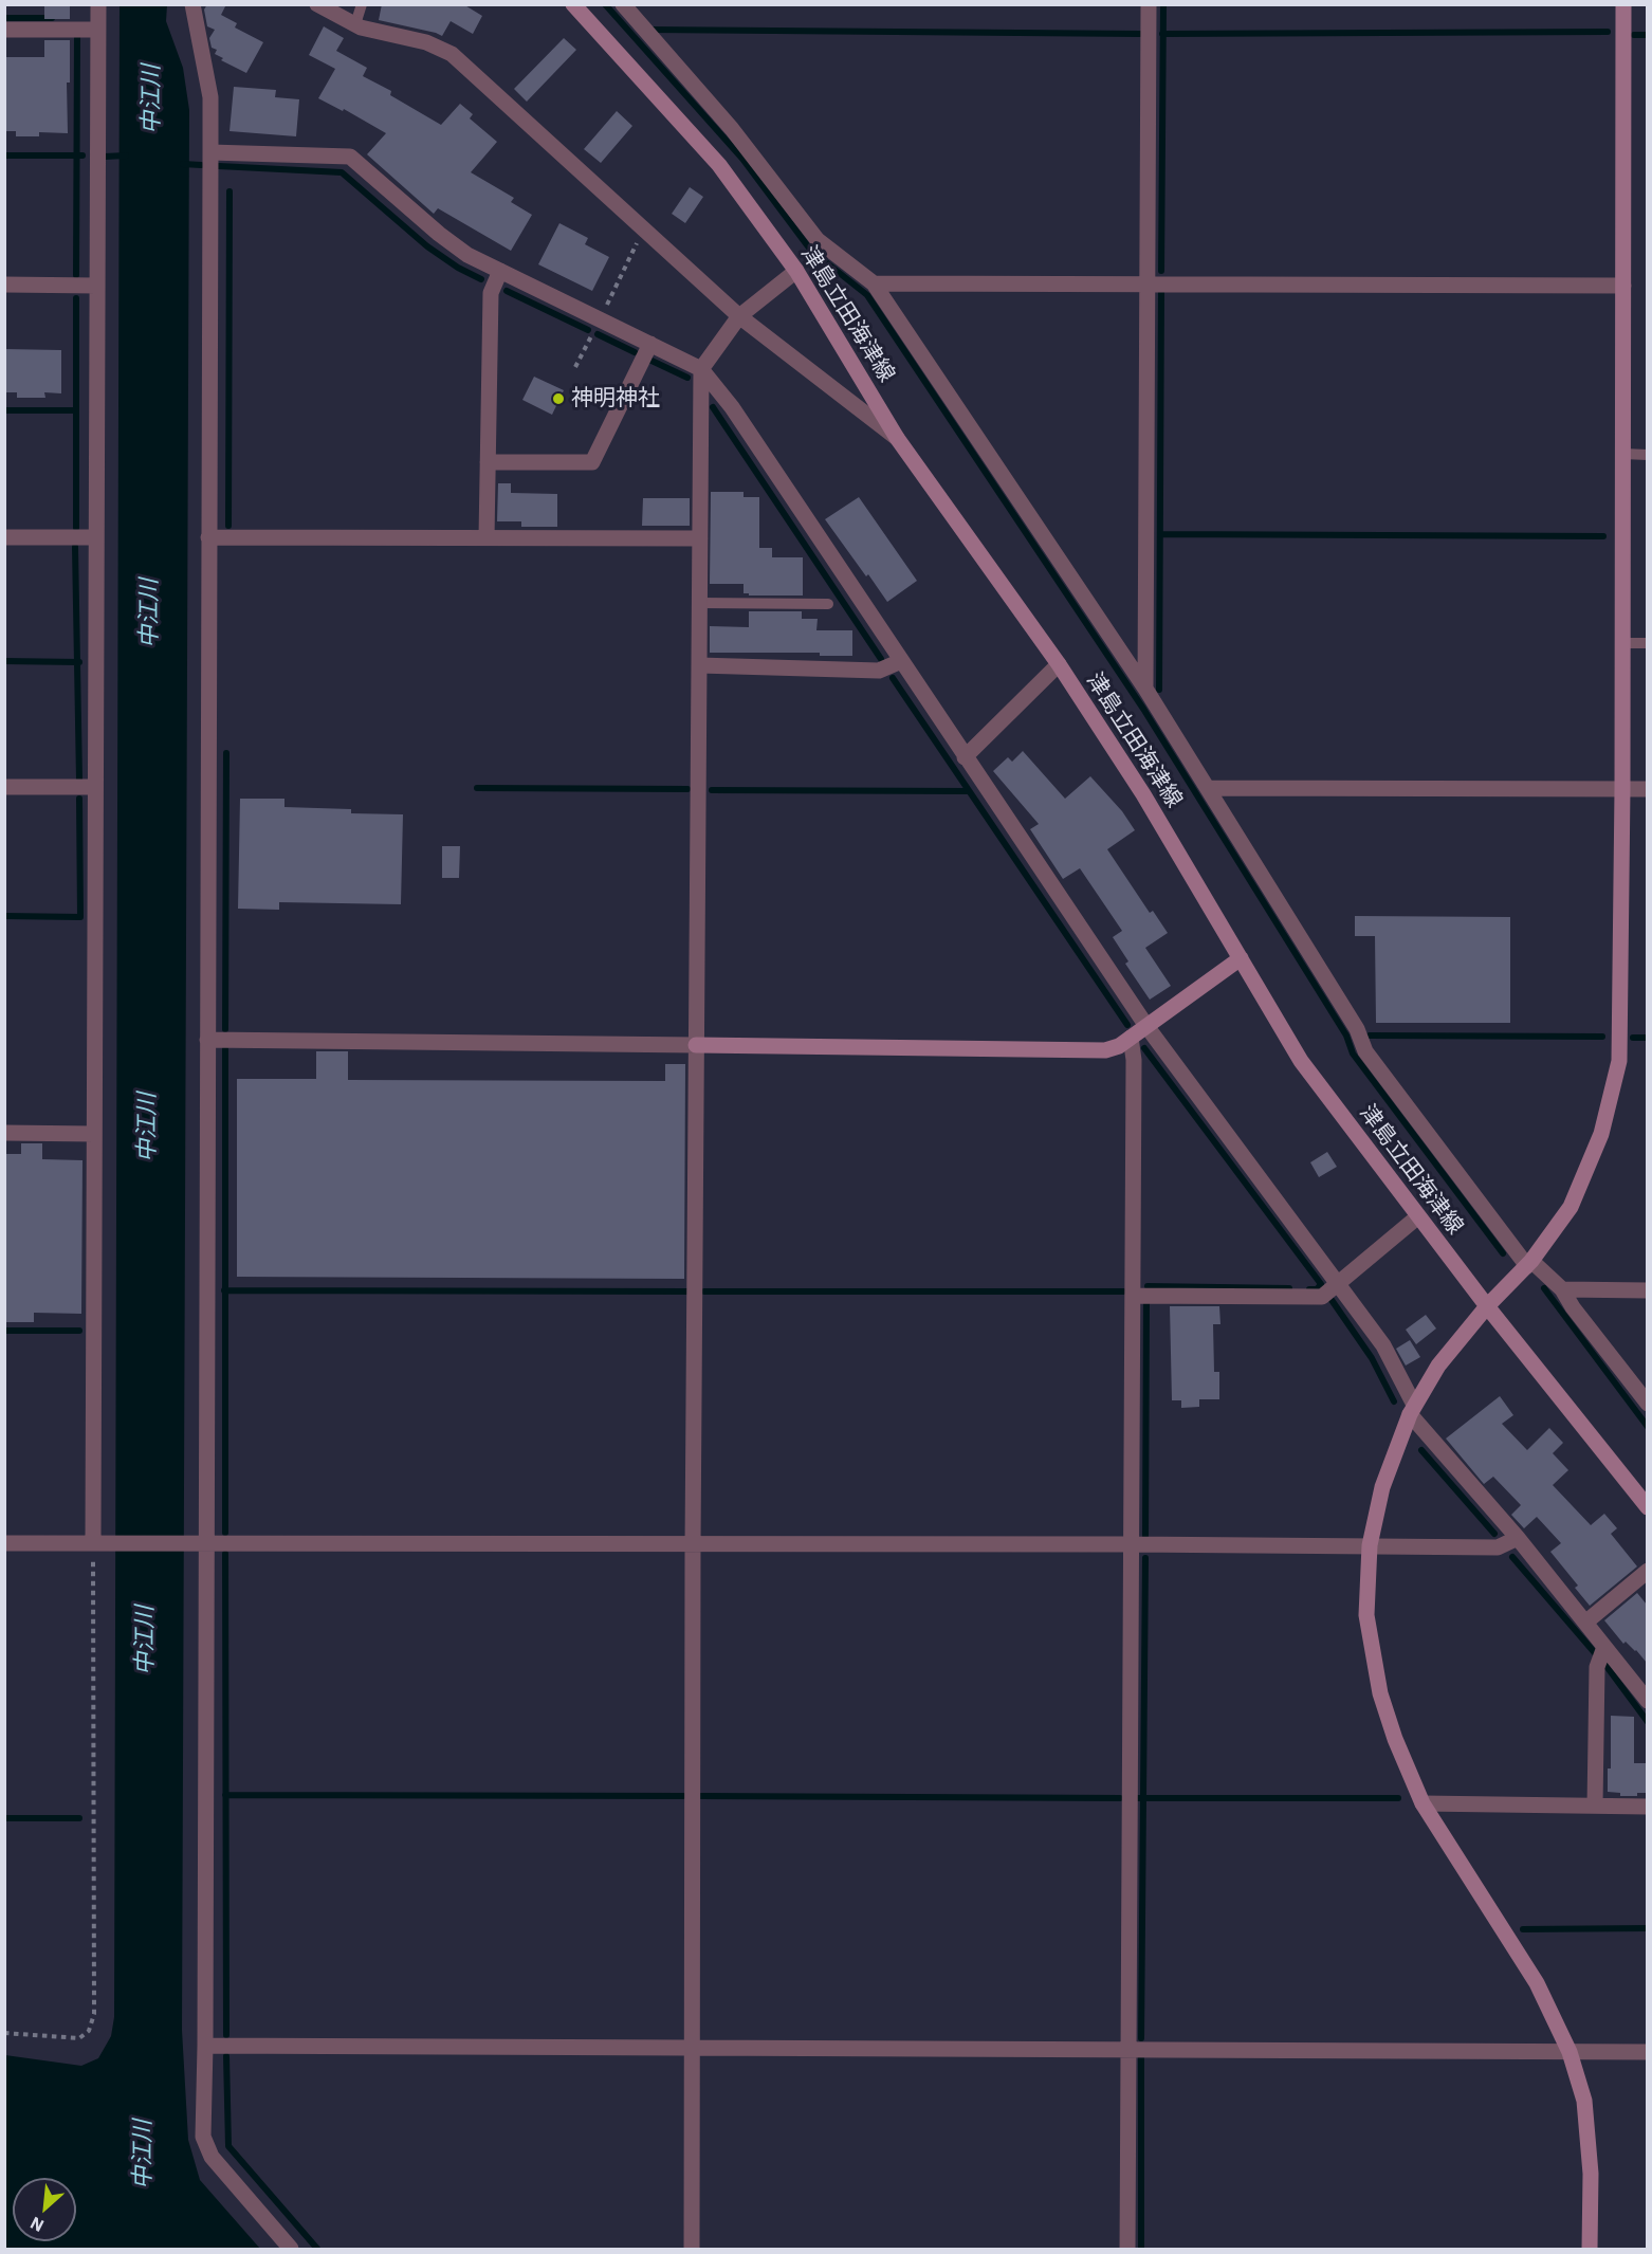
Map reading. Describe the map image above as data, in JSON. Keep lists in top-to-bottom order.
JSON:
{
  "streets": {
    "street": ["津島立田海津線"]
  },
  "water": ["中江川"],
  "places": ["神明神社"],
  "north": "bottom left"
}
